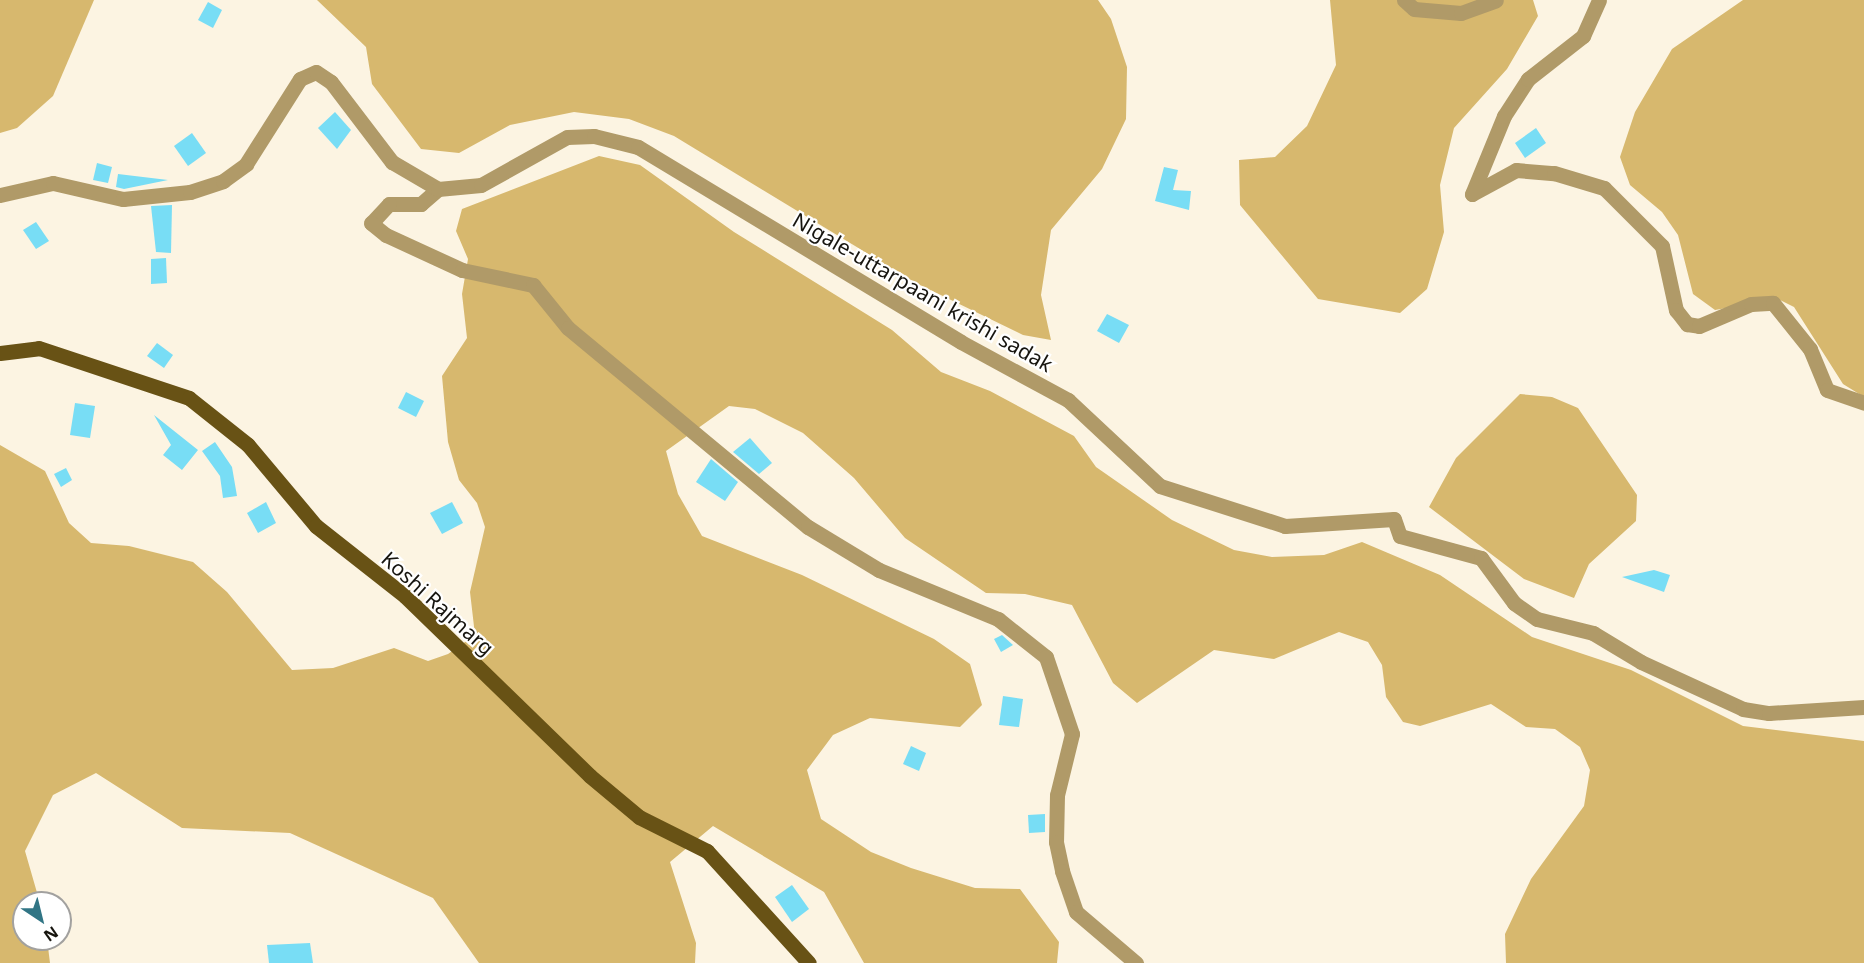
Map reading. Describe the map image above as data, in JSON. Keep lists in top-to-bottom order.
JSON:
{
  "streets": {
    "main road": ["Koshi Rajmarg"],
    "street": ["Nigale-uttarpaani krishi sadak"]
  },
  "north": "bottom right"
}
